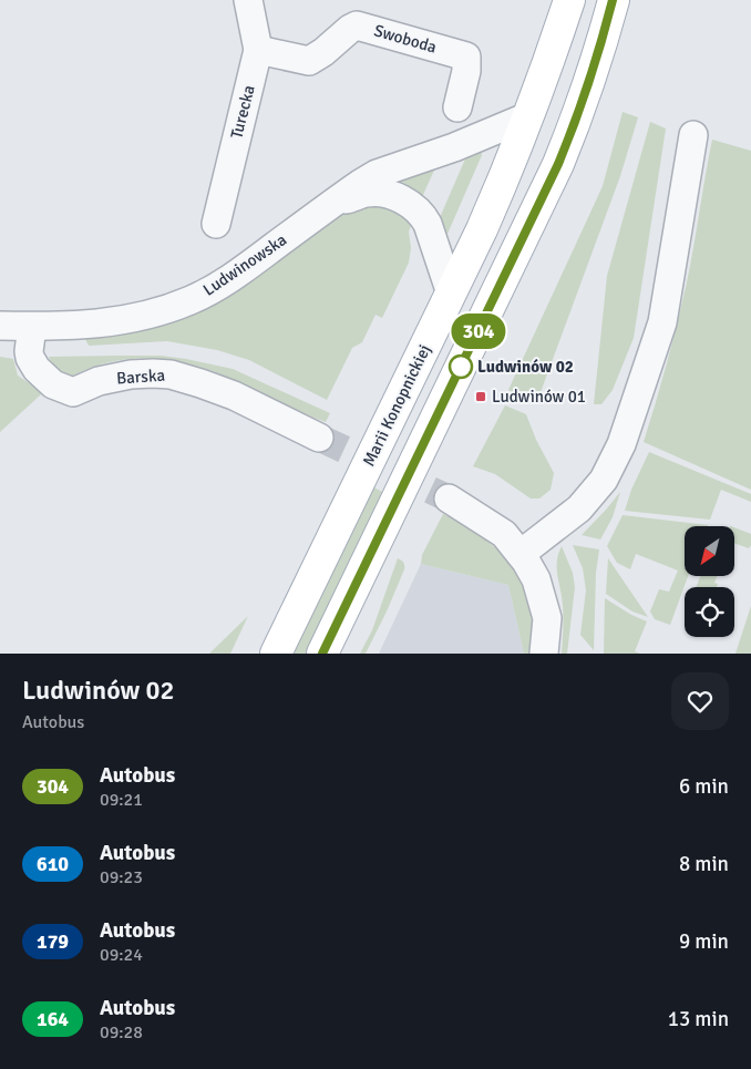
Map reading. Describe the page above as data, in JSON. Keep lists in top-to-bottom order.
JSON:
{
  "streets": {
    "main road": ["Marii Konopnickiej"],
    "street": [
      "Swoboda",
      "Turecka",
      "Ludwinowska",
      "Barska"
    ]
  },
  "crossings": [
    ["Swoboda", "Turecka"],
    ["Ludwinowska", "Barska"],
    ["Ludwinowska", "Marii Konopnickiej"]
  ],
  "places": {
    "other": ["Ludwinów 02"],
    "transit": ["Ludwinów 01"]
  },
  "lines": ["bus line 304"],
  "north": "bottom left",
  "page": {
    "on_map": "304",
    "heading": ["Ludwinów 02", "Autobus"],
    "list": [
      {
        "mark": "304",
        "name": "Autobus",
        "note": "09:21",
        "value": "6 min"
      },
      {
        "mark": "610",
        "name": "Autobus",
        "note": "09:23",
        "value": "8 min"
      },
      {
        "mark": "179",
        "name": "Autobus",
        "note": "09:24",
        "value": "9 min"
      },
      {
        "mark": "164",
        "name": "Autobus",
        "note": "09:28",
        "value": "13 min"
      }
    ]
  }
}
